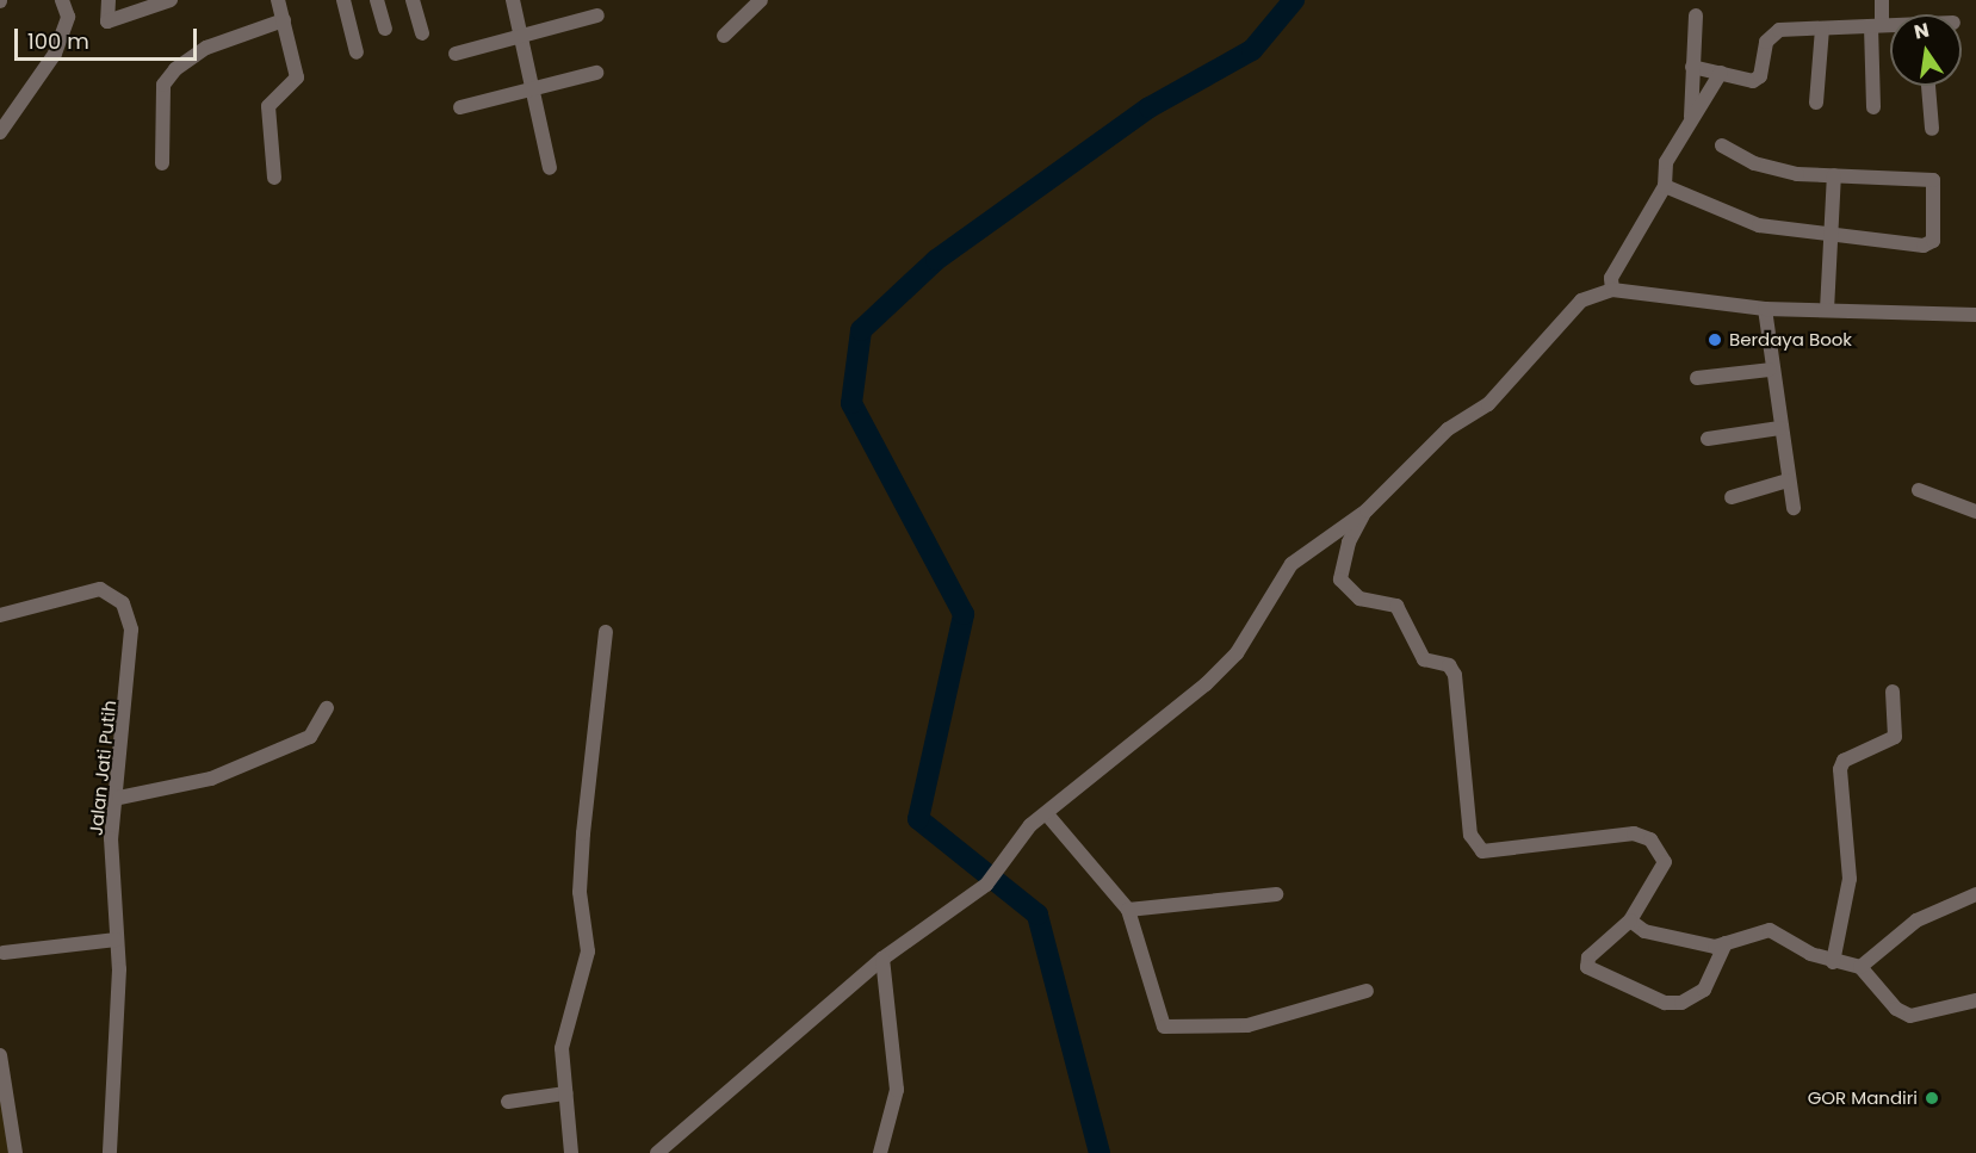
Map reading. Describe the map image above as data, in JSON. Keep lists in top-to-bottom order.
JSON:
{
  "streets": {
    "street": ["Jalan Jati Putih"]
  },
  "places": ["Berdaya Book", "GOR Mandiri"],
  "scale_bar": "100 m",
  "north": "top"
}
